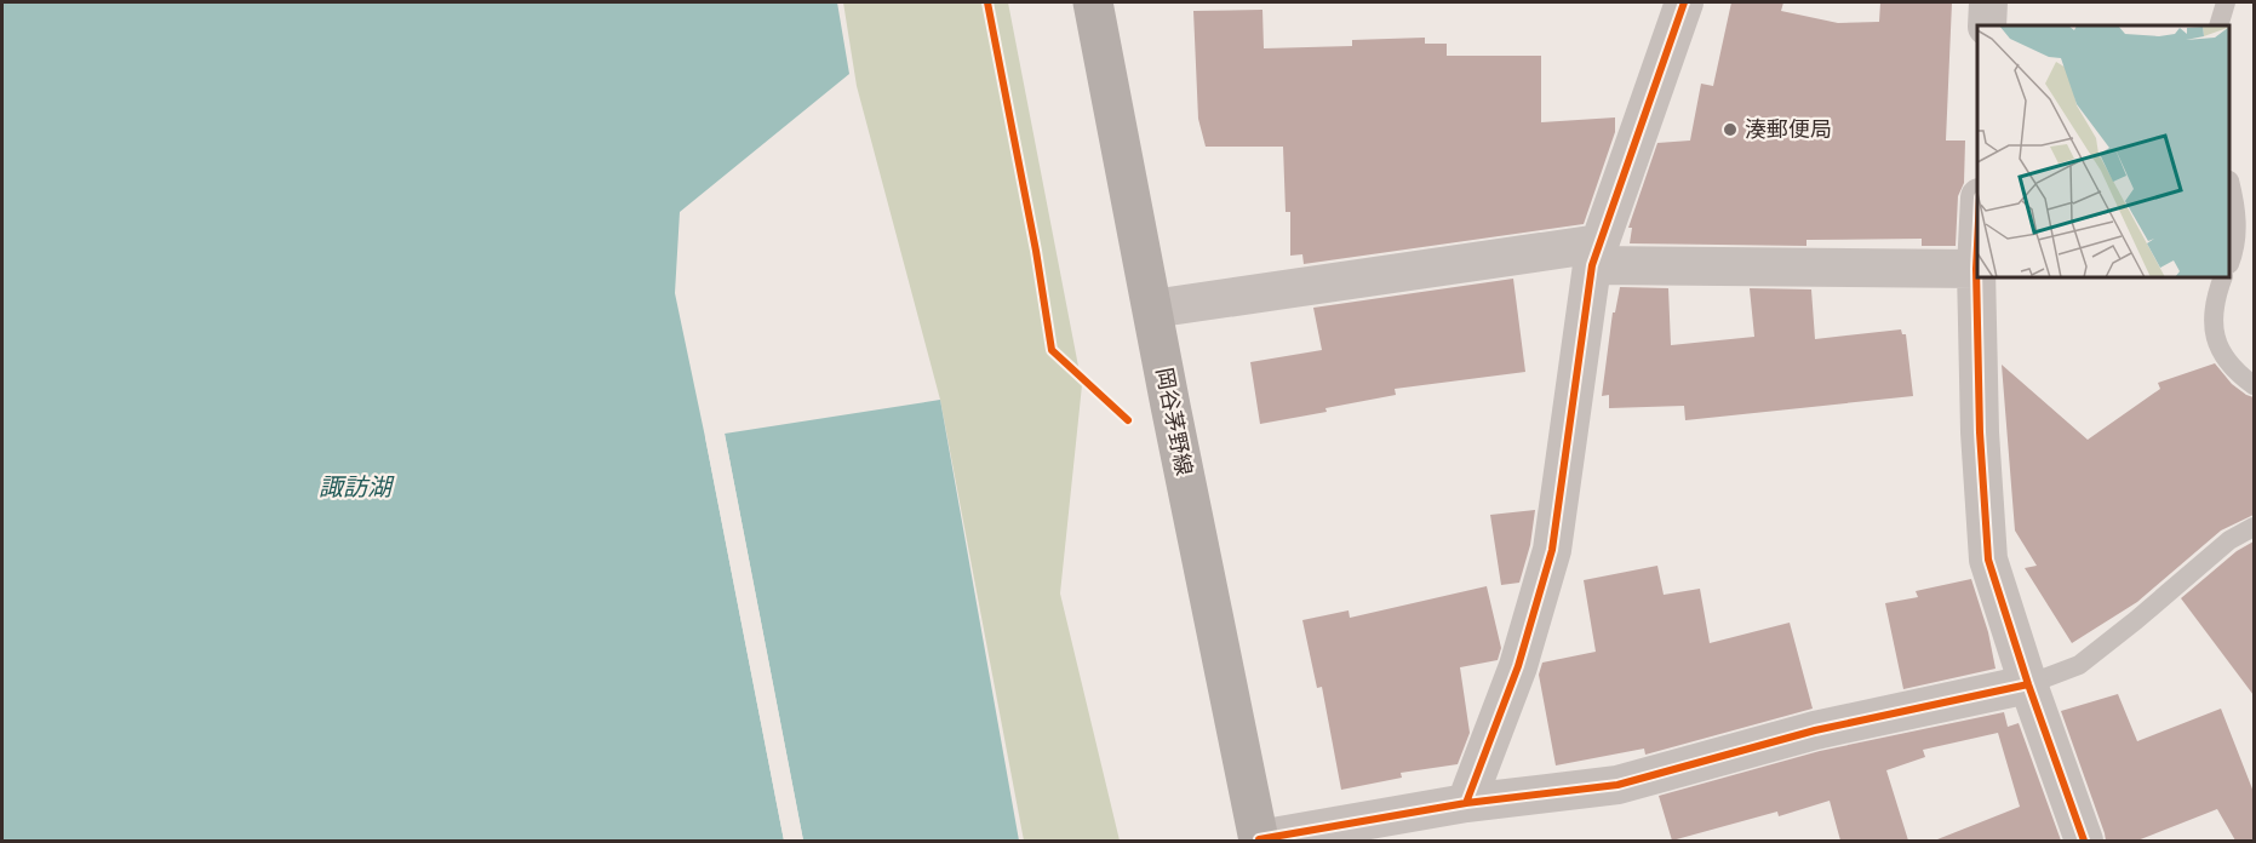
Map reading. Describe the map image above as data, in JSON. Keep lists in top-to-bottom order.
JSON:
{
  "streets": {
    "main road": ["岡谷茅野線"]
  },
  "water": ["諏訪湖"],
  "places": ["湊郵便局"]
}
